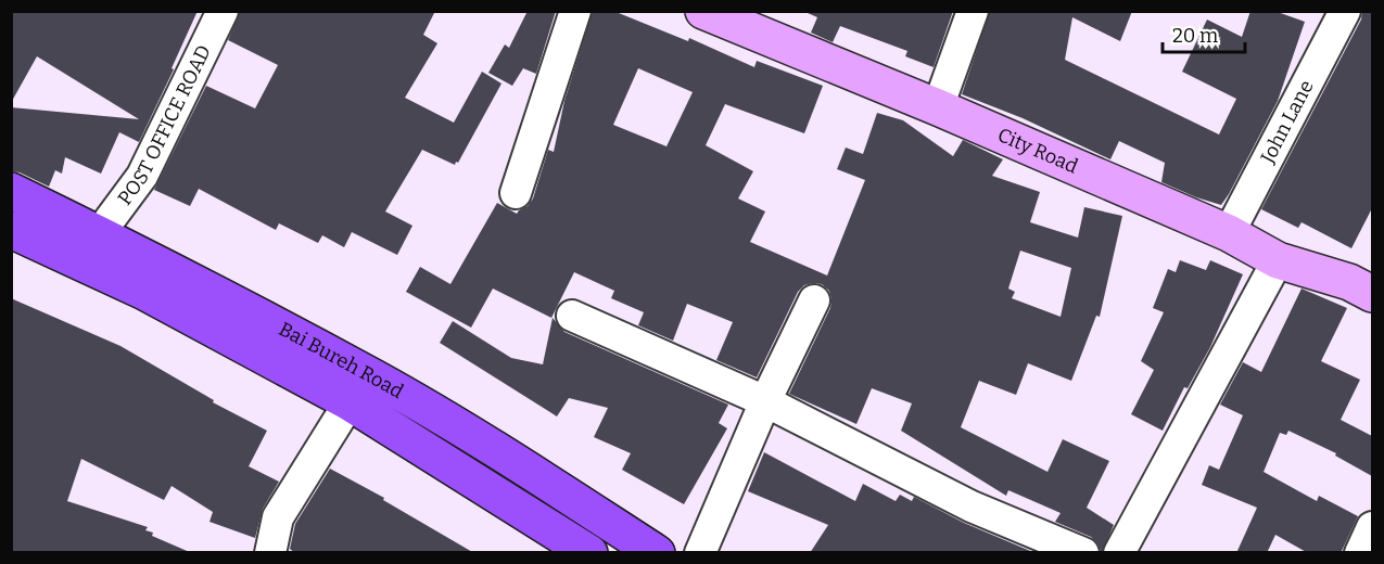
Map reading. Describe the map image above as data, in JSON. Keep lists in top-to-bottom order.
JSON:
{
  "streets": {
    "highway": ["Bai Bureh Road"],
    "main road": ["City Road"],
    "street": ["John Lane", "POST OFFICE ROAD"]
  },
  "crossings": [
    ["John Lane", "City Road"],
    ["POST OFFICE ROAD", "Bai Bureh Road"]
  ],
  "scale_bar": "20 m"
}
